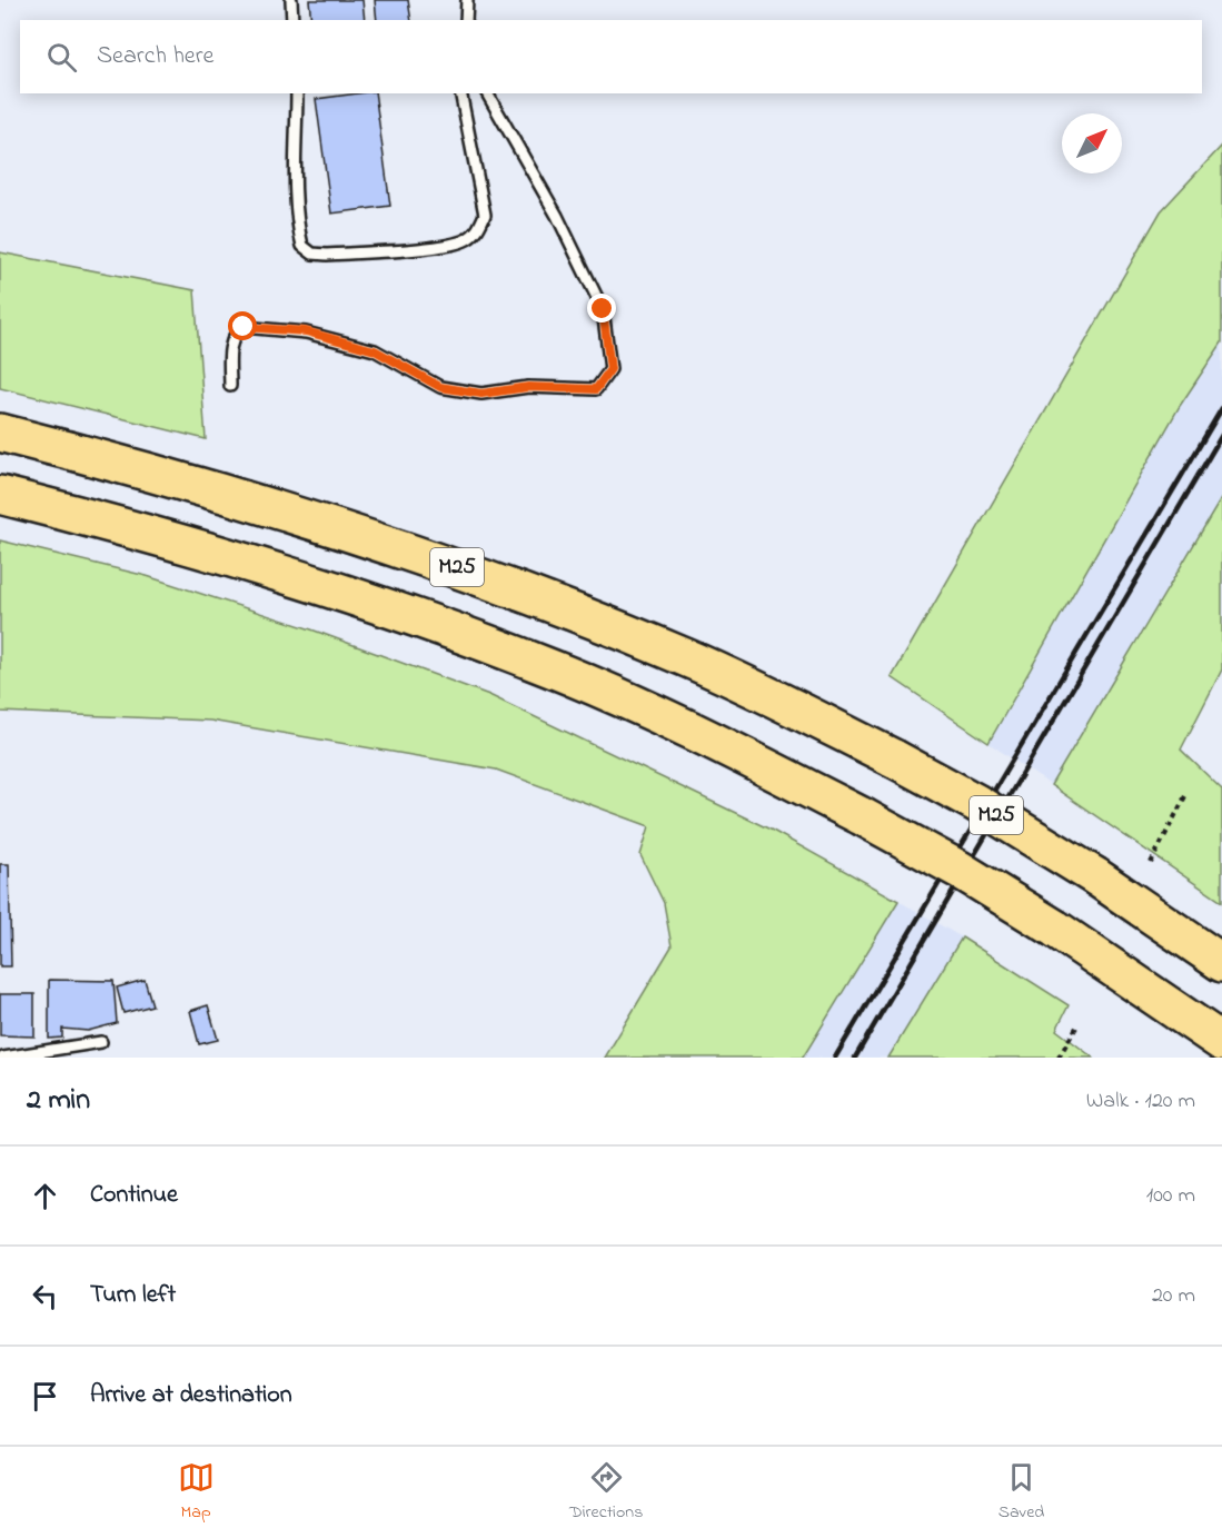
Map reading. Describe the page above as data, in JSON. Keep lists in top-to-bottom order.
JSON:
{
  "streets": {
    "highway": ["M25"]
  },
  "north": "top right",
  "page": {
    "search": "Search here",
    "heading": ["2 min", "Walk · 120 m"],
    "list": [
      ["Continue", "100 m"],
      ["Turn left", "20 m"],
      "Arrive at destination"
    ],
    "nav": ["Map", "Directions", "Saved"]
  }
}
